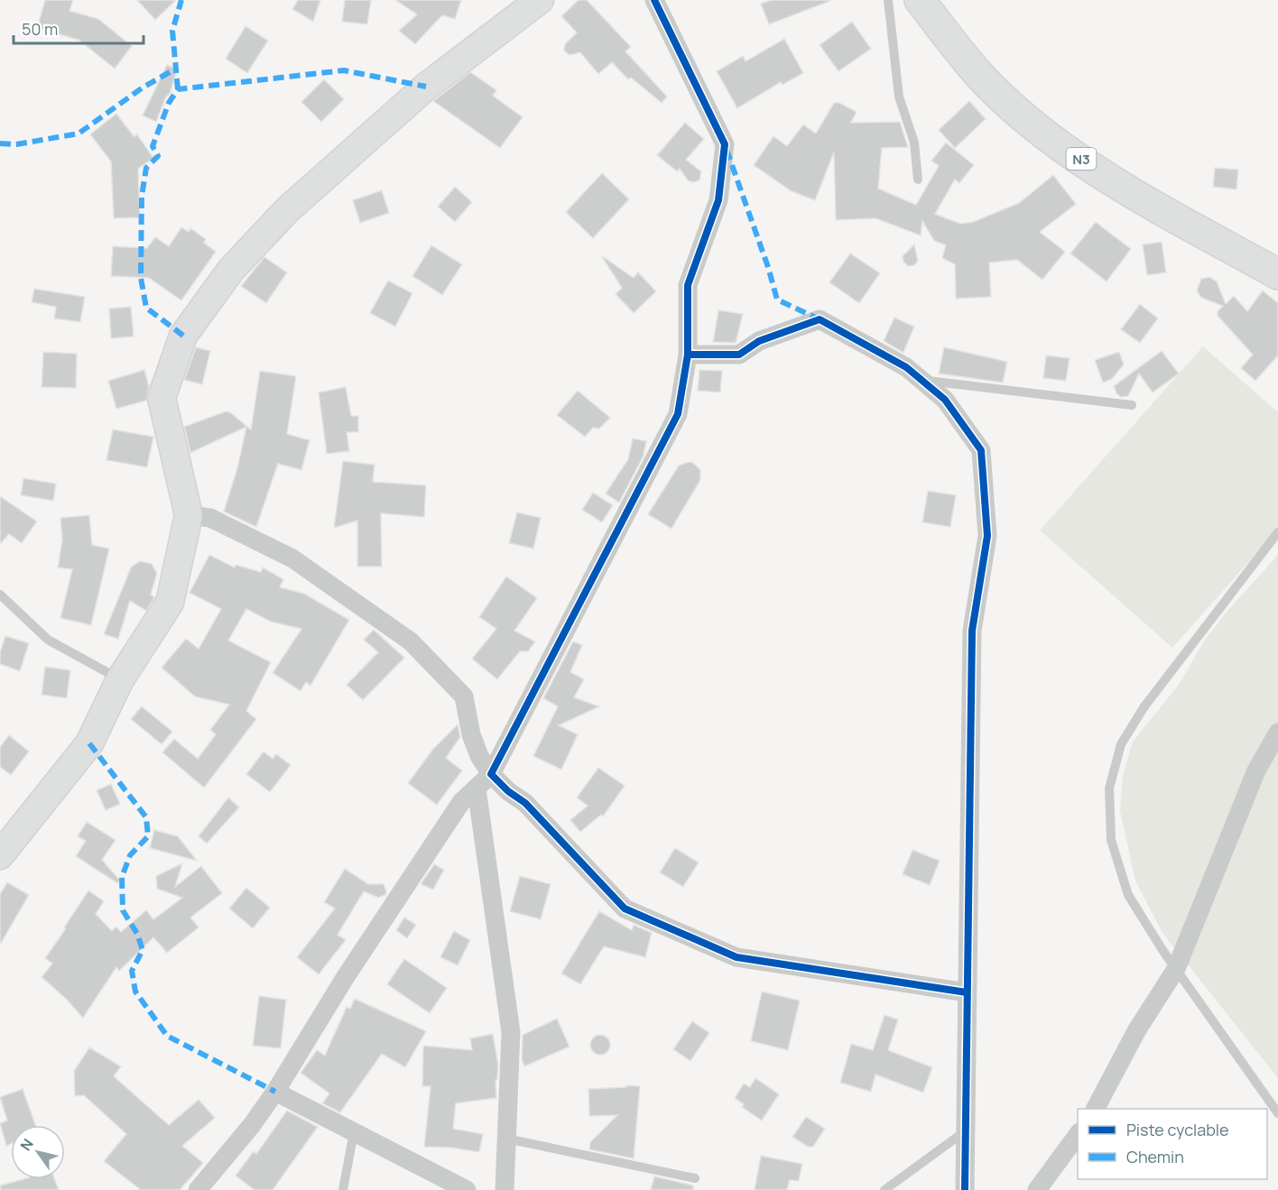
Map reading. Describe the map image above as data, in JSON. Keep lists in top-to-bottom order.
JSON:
{
  "streets": {
    "highway": ["N3"]
  },
  "legend": ["Piste cyclable", "Chemin"],
  "scale_bar": "50 m",
  "north": "top left"
}
